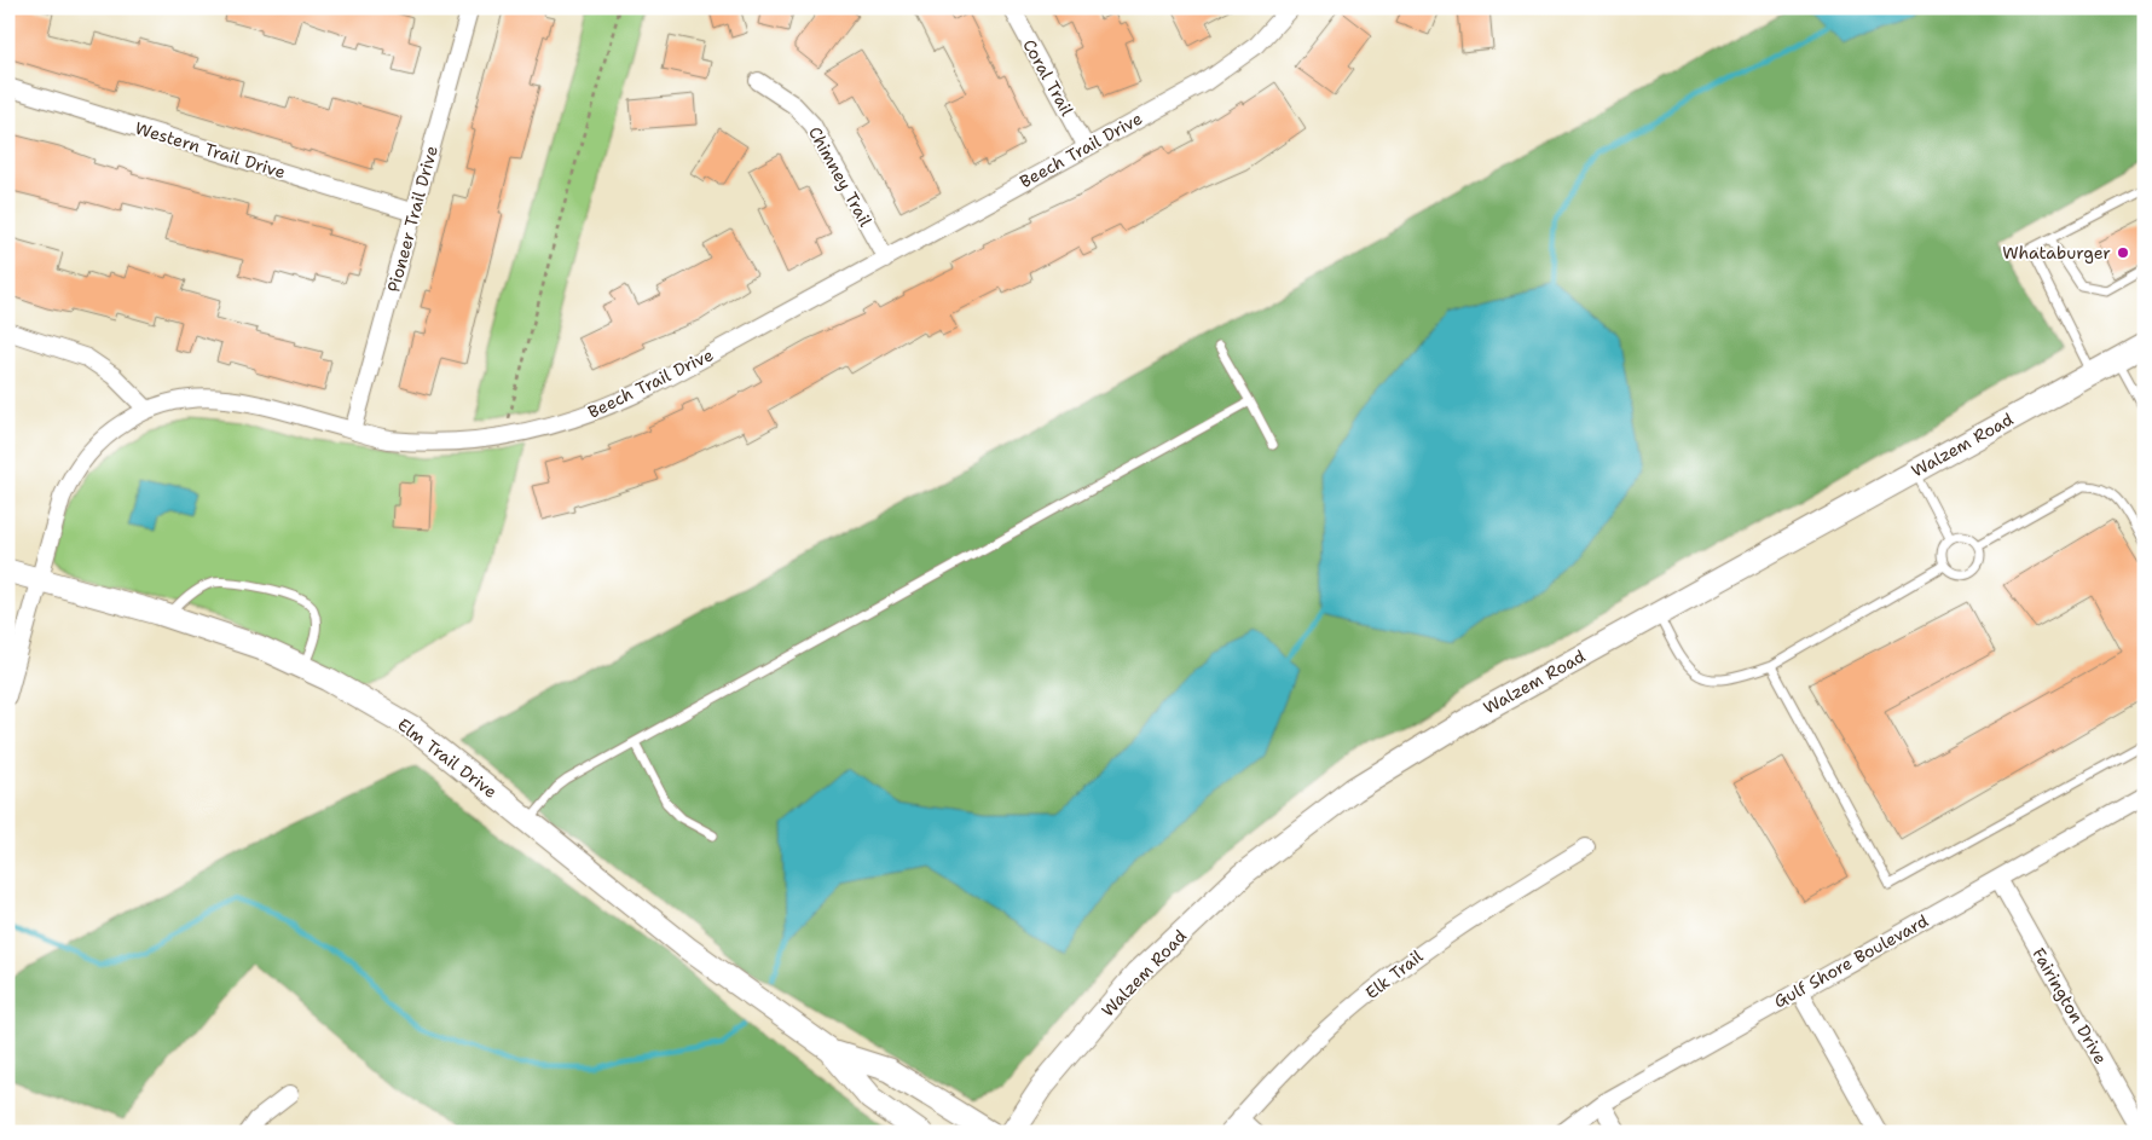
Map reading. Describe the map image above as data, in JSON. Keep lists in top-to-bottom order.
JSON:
{
  "streets": {
    "main road": ["Walzem Road", "Elm Trail Drive"],
    "street": [
      "Coral Trail",
      "Western Trail Drive",
      "Beech Trail Drive",
      "Chimney Trail",
      "Pioneer Trail Drive",
      "Gulf Shore Boulevard",
      "Elk Trail",
      "Fairington Drive"
    ]
  },
  "crossings": [
    ["Coral Trail", "Beech Trail Drive"],
    ["Western Trail Drive", "Pioneer Trail Drive"],
    ["Beech Trail Drive", "Chimney Trail"],
    ["Beech Trail Drive", "Pioneer Trail Drive"],
    ["Beech Trail Drive", "Elm Trail Drive"],
    ["Gulf Shore Boulevard", "Fairington Drive"]
  ],
  "places": ["Whataburger"]
}
